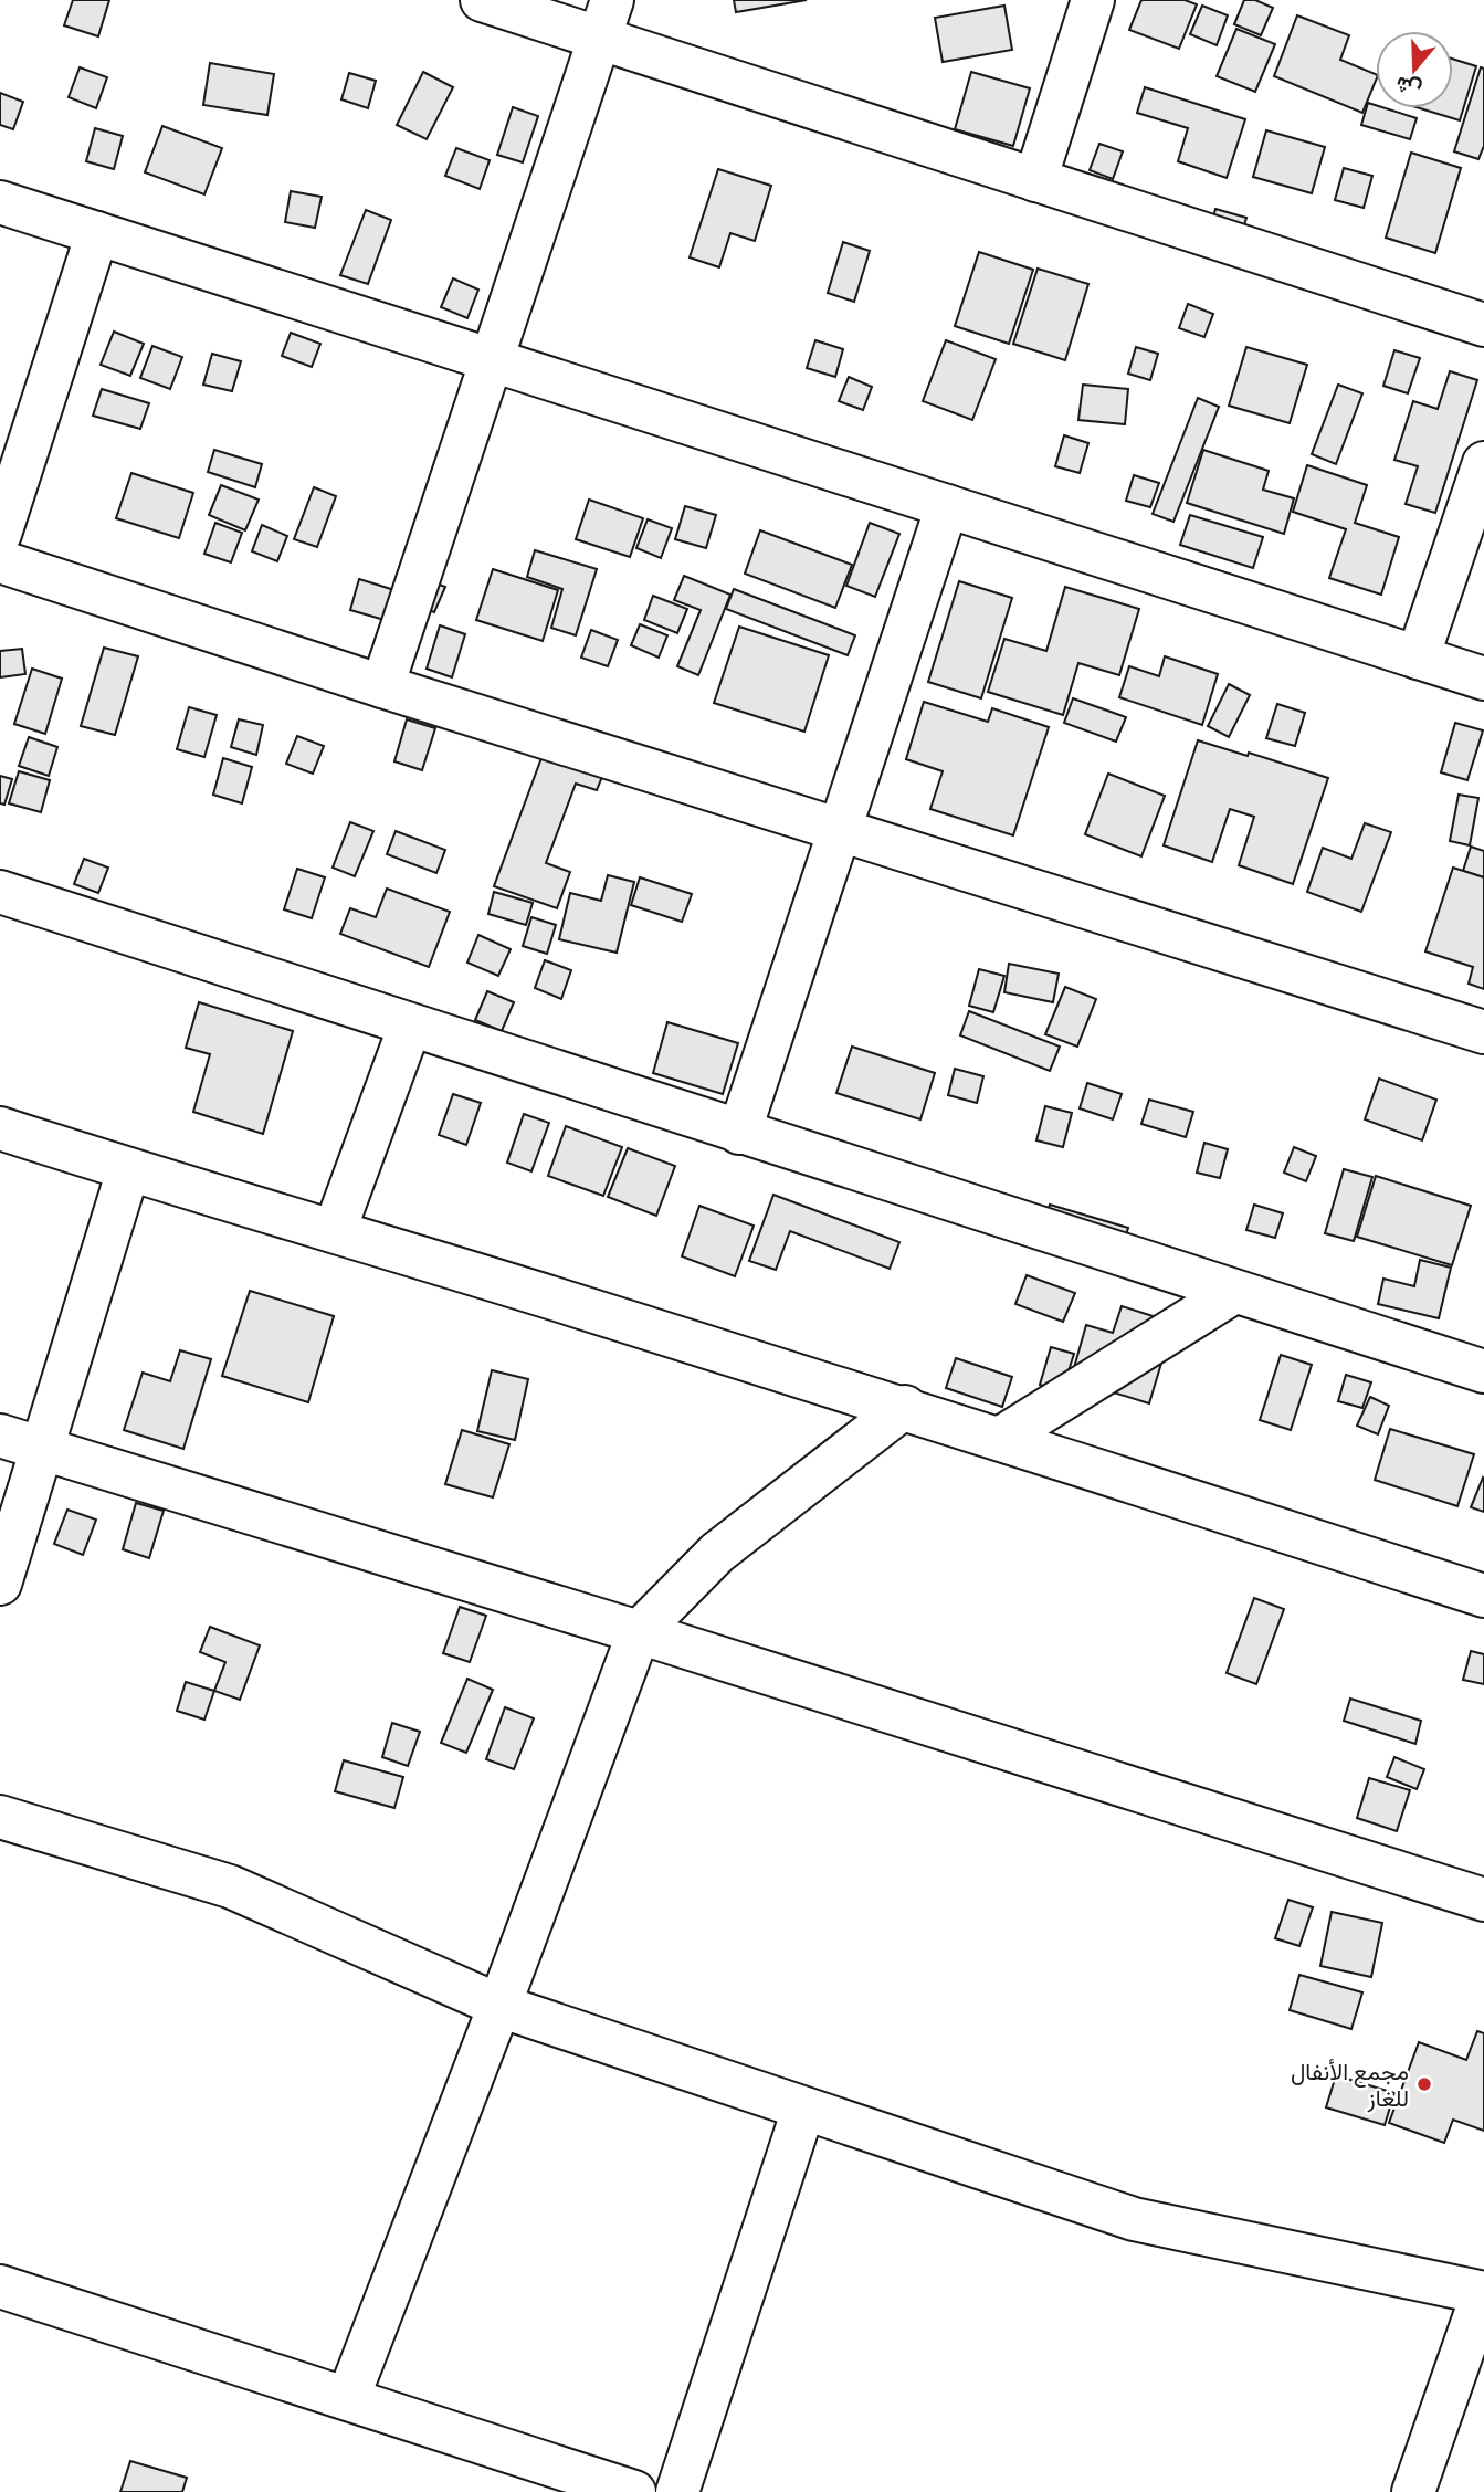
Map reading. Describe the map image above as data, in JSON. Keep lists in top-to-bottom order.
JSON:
{
  "places": ["مجمع الأنفال للغاز"],
  "north": "bottom"
}
